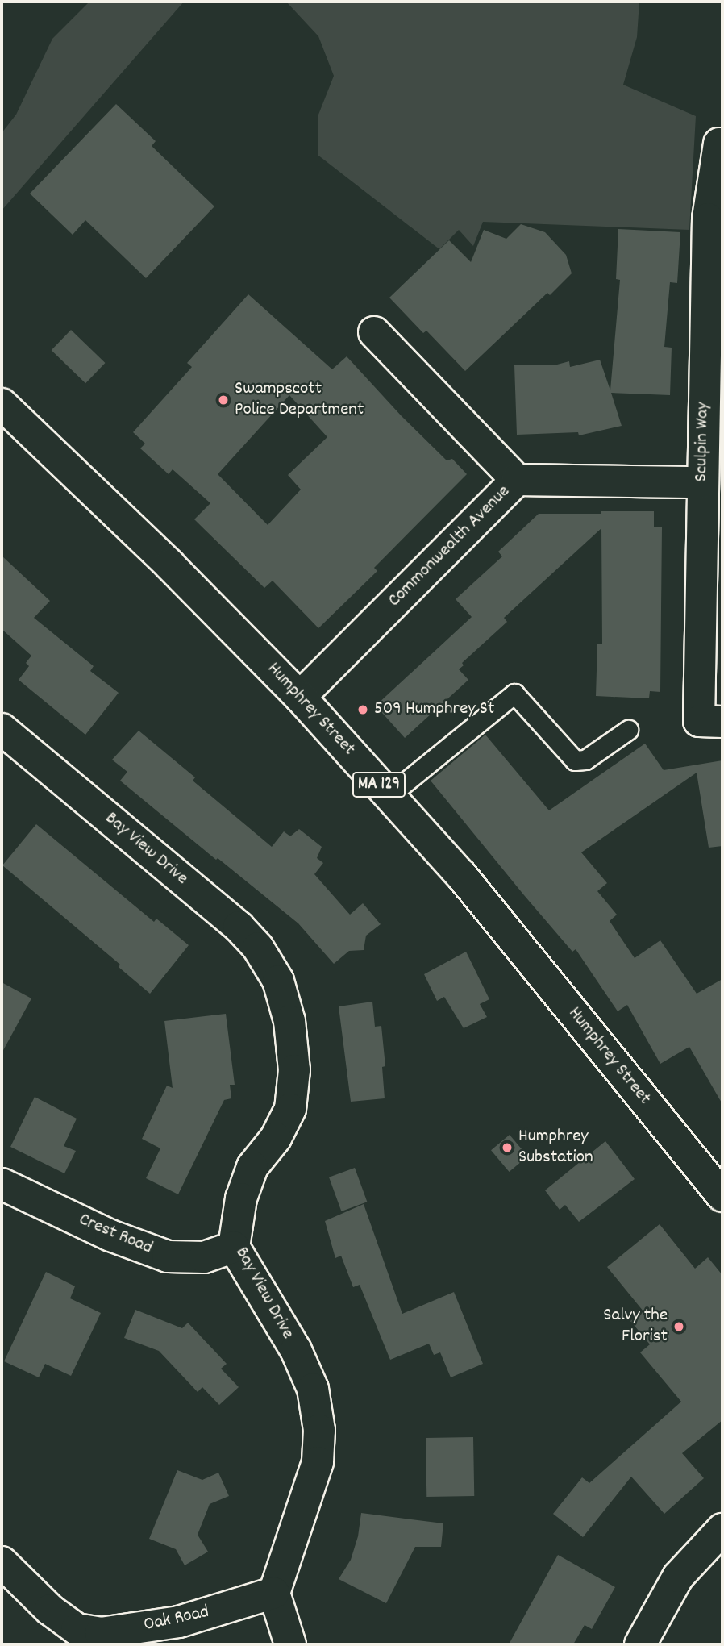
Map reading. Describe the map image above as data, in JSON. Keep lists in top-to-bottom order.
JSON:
{
  "streets": {
    "street": [
      "Sculpin Way",
      "Commonwealth Avenue",
      "Humphrey Street",
      "MA 129",
      "Bay View Drive",
      "Crest Road",
      "Oak Road"
    ]
  },
  "crossings": [
    ["Sculpin Way", "Commonwealth Avenue"],
    ["Commonwealth Avenue", "Humphrey Street"],
    ["Bay View Drive", "Crest Road"],
    ["Bay View Drive", "Oak Road"]
  ],
  "places": [
    "Swampscott Police Department",
    "509 Humphrey St",
    "Humphrey Substation",
    "Salvy the Florist"
  ]
}
